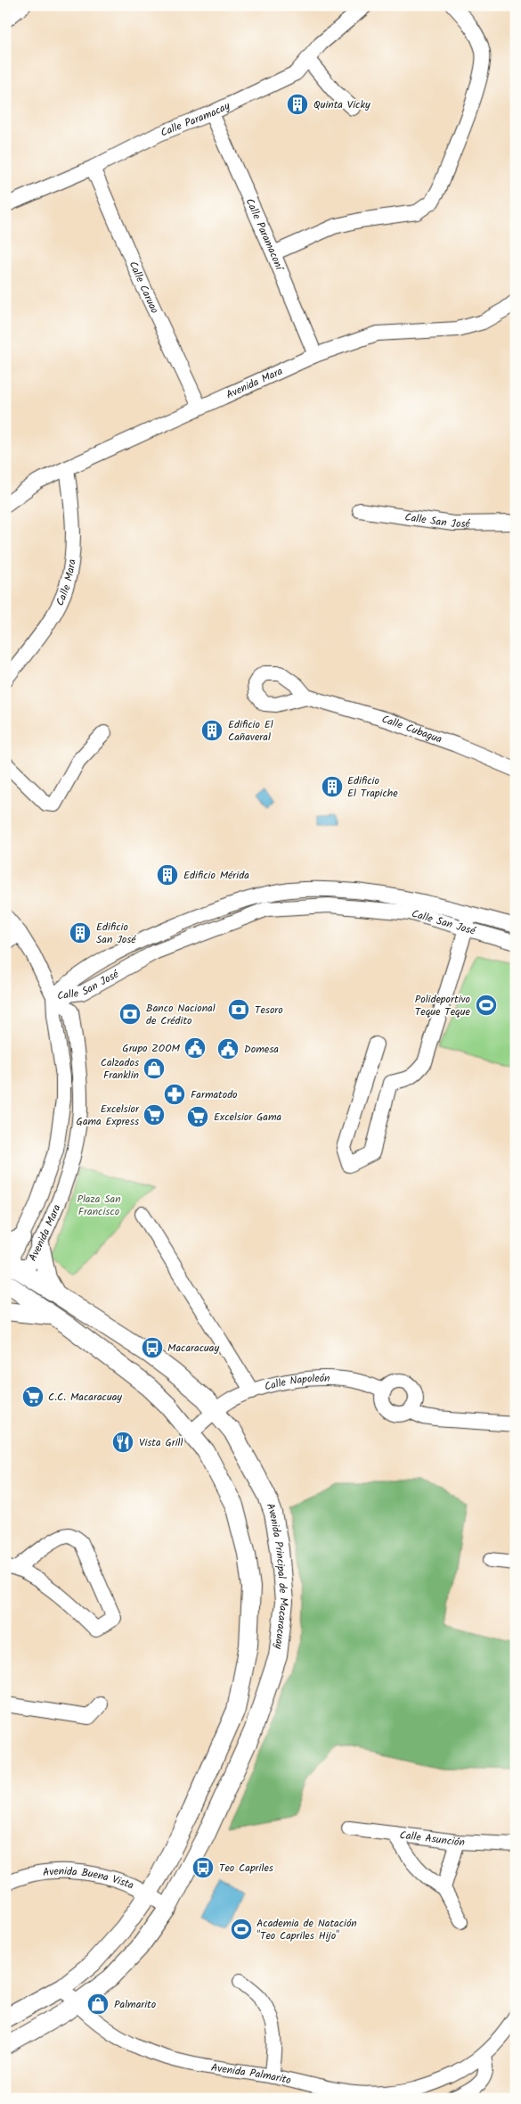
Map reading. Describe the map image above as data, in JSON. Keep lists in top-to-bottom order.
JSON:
{
  "streets": {
    "street": [
      "Calle Paramacay",
      "Calle Paramaconí",
      "Calle Caruao",
      "Avenida Mara",
      "Calle San José",
      "Calle Mara",
      "Calle Cubagua",
      "Calle Napoleón",
      "Avenida Principal de Macaracuay",
      "Calle Asunción",
      "Avenida Buena Vista",
      "Avenida Palmarito"
    ]
  },
  "crossings": [
    ["Calle Paramacay", "Calle Paramaconí"],
    ["Calle Paramacay", "Calle Caruao"],
    ["Calle Paramaconí", "Avenida Mara"],
    ["Calle Caruao", "Avenida Mara"],
    ["Avenida Mara", "Calle San José"],
    ["Avenida Mara", "Calle Mara"],
    ["Avenida Mara", "Avenida Principal de Macaracuay"],
    ["Calle Napoleón", "Avenida Principal de Macaracuay"],
    ["Avenida Principal de Macaracuay", "Avenida Buena Vista"],
    ["Avenida Principal de Macaracuay", "Avenida Palmarito"]
  ],
  "parks": ["Plaza San Francisco"],
  "places": {
    "building": [
      "Quinta Vicky",
      "Edificio El Cañaveral",
      "Edificio El Trapiche",
      "Edificio Mérida",
      "Edificio San José"
    ],
    "sports": ["Polideportivo Teque Teque", "Academia de Natación \"Teo Capriles Hijo\""],
    "bank": ["Tesoro", "Banco Nacional de Crédito"],
    "public building": ["Grupo ZOOM", "Domesa"],
    "shop": ["Calzados Franklin", "Palmarito"],
    "pharmacy": ["Farmatodo"],
    "supermarket": ["Excelsior Gama Express", "Excelsior Gama", "C.C. Macaracuay"],
    "bus stop": ["Macaracuay", "Teo Capriles"],
    "restaurant": ["Vista Grill"]
  }
}
